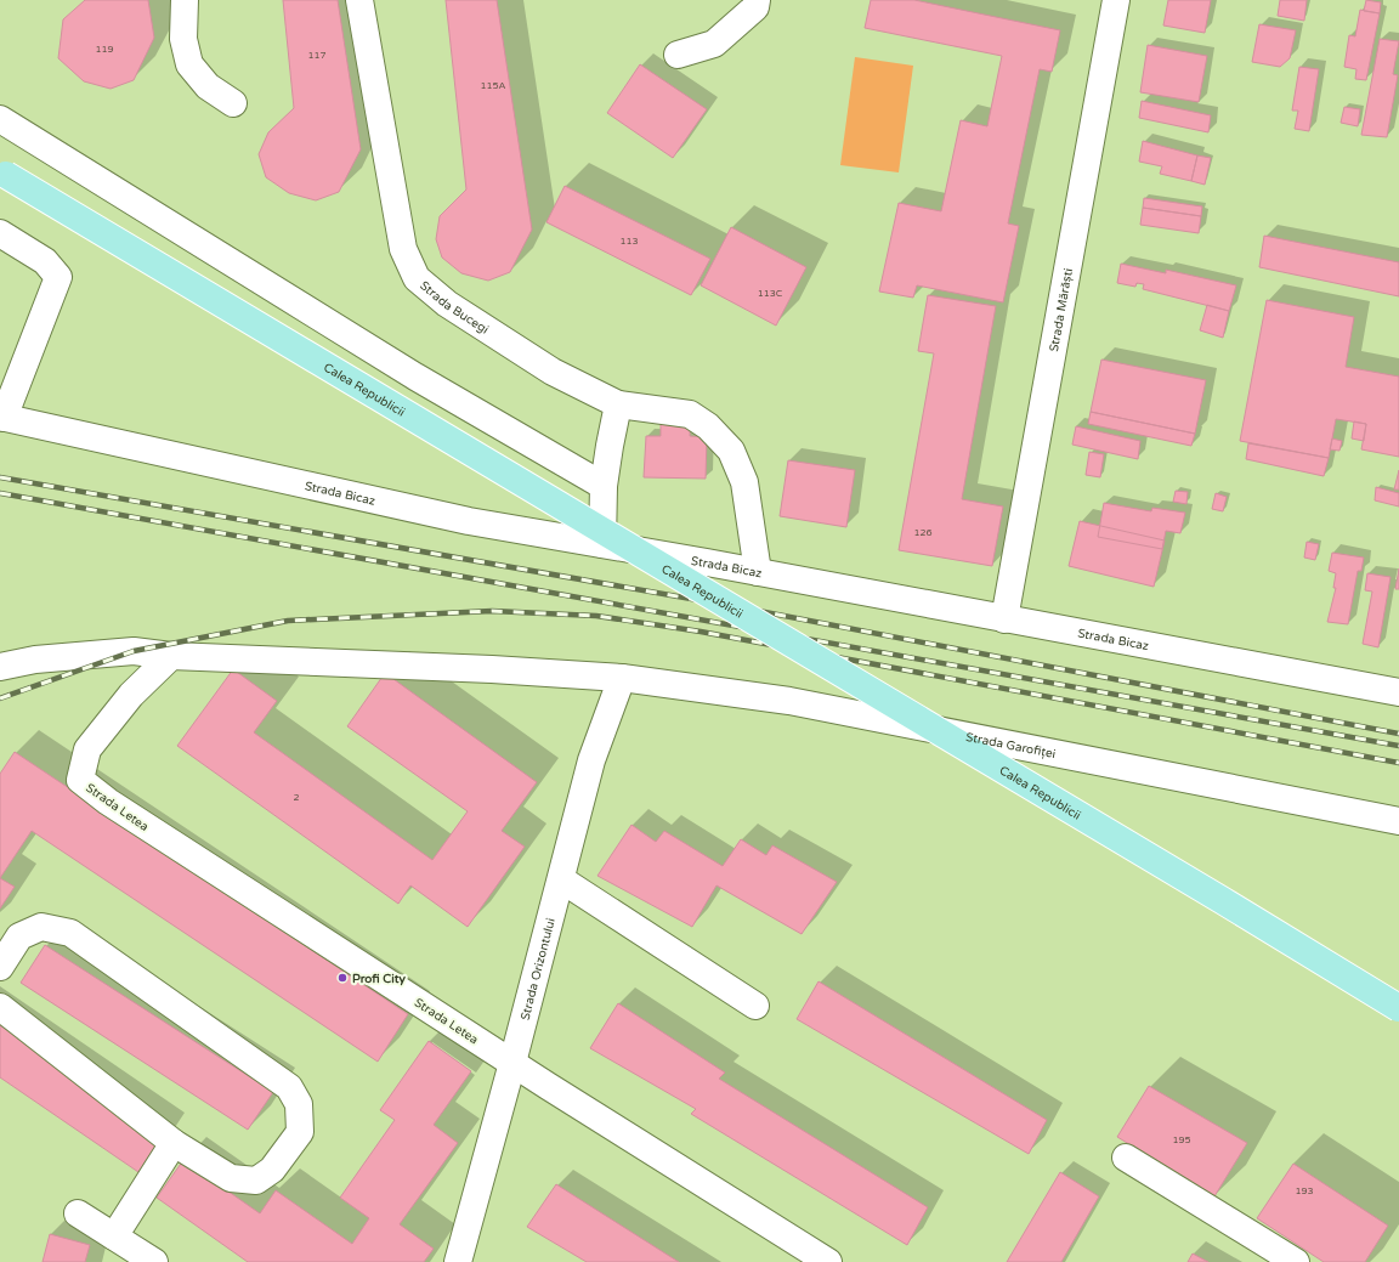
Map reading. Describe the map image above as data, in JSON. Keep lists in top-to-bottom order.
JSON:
{
  "streets": {
    "main road": ["Calea Republicii"],
    "street": [
      "Strada Bucegi",
      "Strada Mărăști",
      "Strada Bicaz",
      "Strada Garofiței",
      "Strada Letea",
      "Strada Orizontului"
    ]
  },
  "crossings": [
    ["Strada Bucegi", "Strada Bicaz"],
    ["Strada Mărăști", "Strada Bicaz"],
    ["Strada Garofiței", "Strada Orizontului"],
    ["Strada Letea", "Strada Orizontului"]
  ],
  "places": ["Profi City"],
  "house_numbers": [
    "119",
    "117",
    "115A",
    "113",
    "113C",
    "126",
    "2",
    "195",
    "193"
  ]
}
